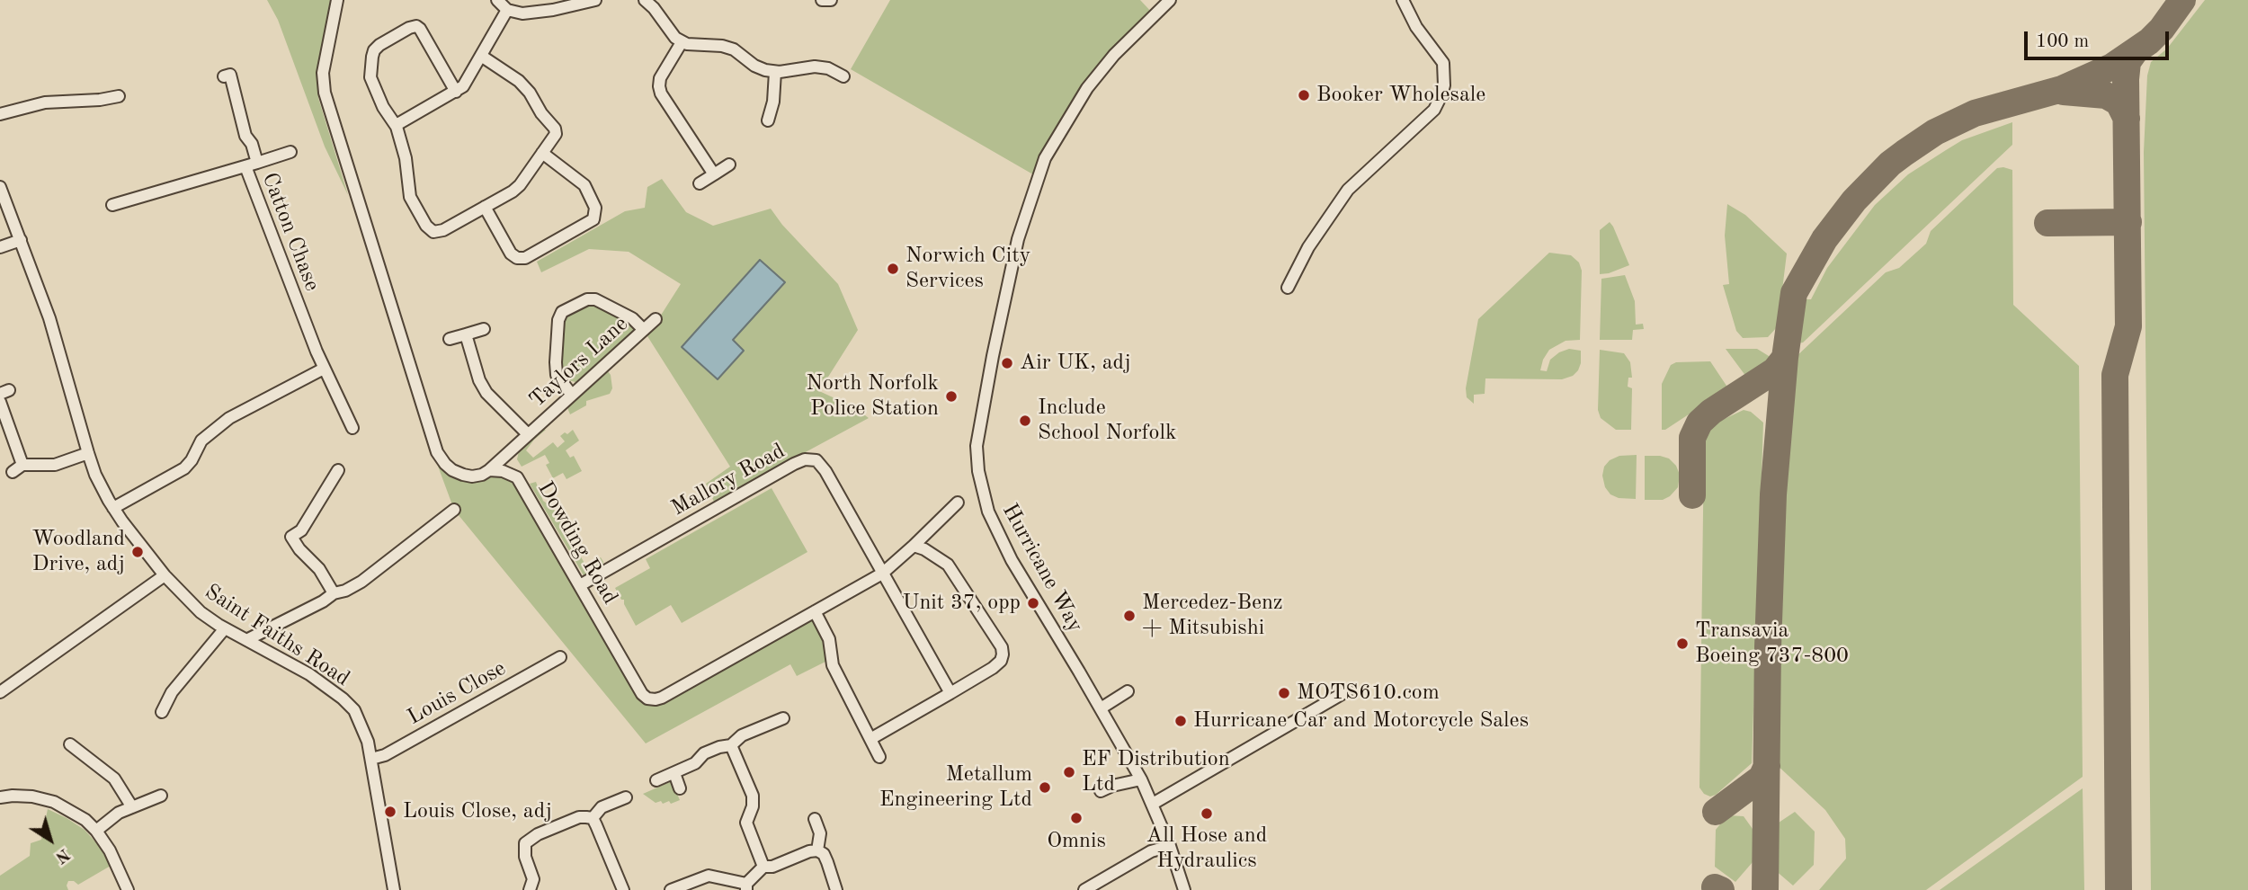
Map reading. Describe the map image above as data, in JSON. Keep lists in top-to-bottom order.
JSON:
{
  "streets": {
    "street": [
      "Catton Chase",
      "Taylors Lane",
      "Mallory Road",
      "Dowding Road",
      "Hurricane Way",
      "Saint Faiths Road",
      "Louis Close"
    ]
  },
  "crossings": [
    ["Taylors Lane", "Dowding Road"],
    ["Mallory Road", "Dowding Road"],
    ["Saint Faiths Road", "Louis Close"]
  ],
  "places": [
    "Booker Wholesale",
    "Norwich City Services",
    "Air UK, adj",
    "North Norfolk Police Station",
    "Include School Norfolk",
    "Woodland Drive, adj",
    "Unit 37, opp",
    "Mercedez-Benz + Mitsubishi",
    "Transavia Boeing 737-800",
    "MOTS610.com",
    "Hurricane Car and Motorcycle Sales",
    "EF Distribution Ltd",
    "Metallum Engineering Ltd",
    "Louis Close, adj",
    "All Hose and Hydraulics",
    "Omnis"
  ],
  "scale_bar": "100 m",
  "north": "bottom right"
}
